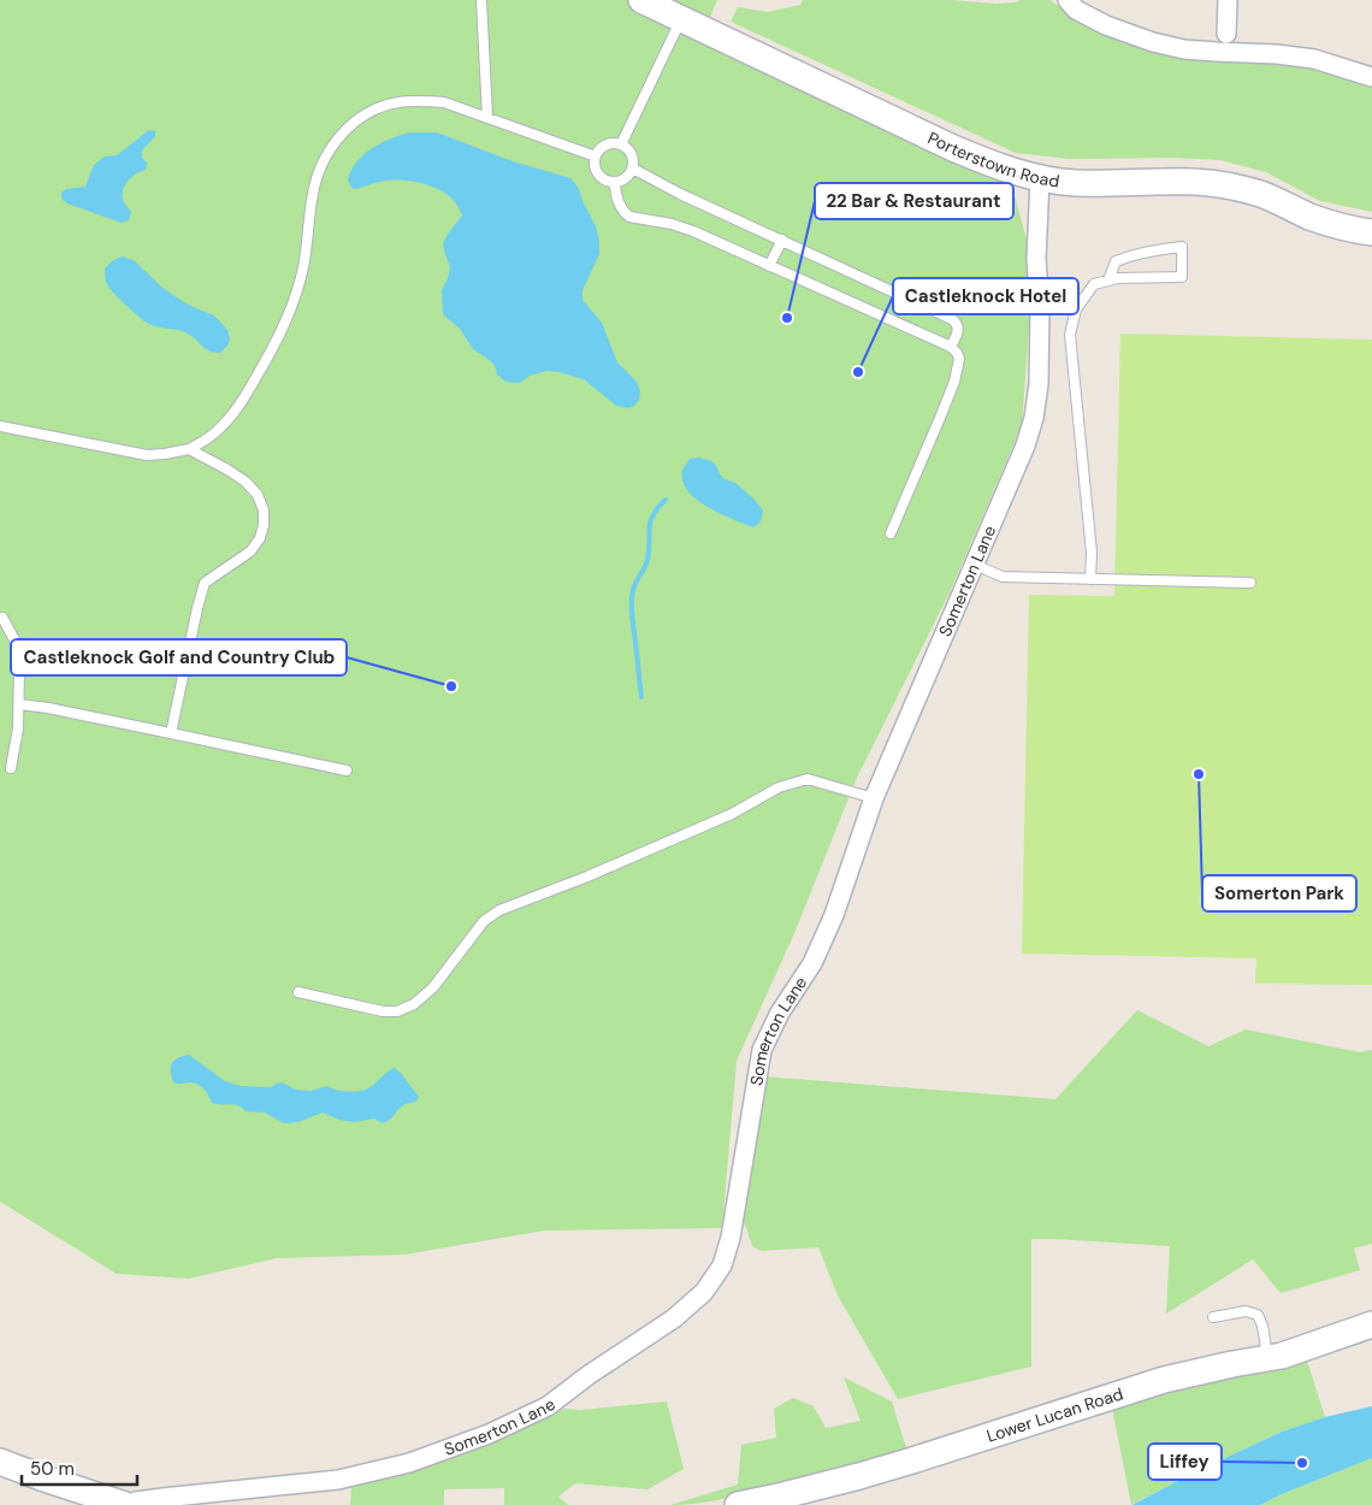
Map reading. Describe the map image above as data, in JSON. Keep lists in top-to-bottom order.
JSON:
{
  "streets": {
    "street": ["Porterstown Road", "Somerton Lane", "Lower Lucan Road"]
  },
  "crossings": [
    ["Porterstown Road", "Somerton Lane"]
  ],
  "places": [
    "22 Bar & Restaurant",
    "Castleknock Hotel",
    "Castleknock Golf and Country Club",
    "Somerton Park",
    "Liffey"
  ],
  "scale_bar": "50 m"
}
